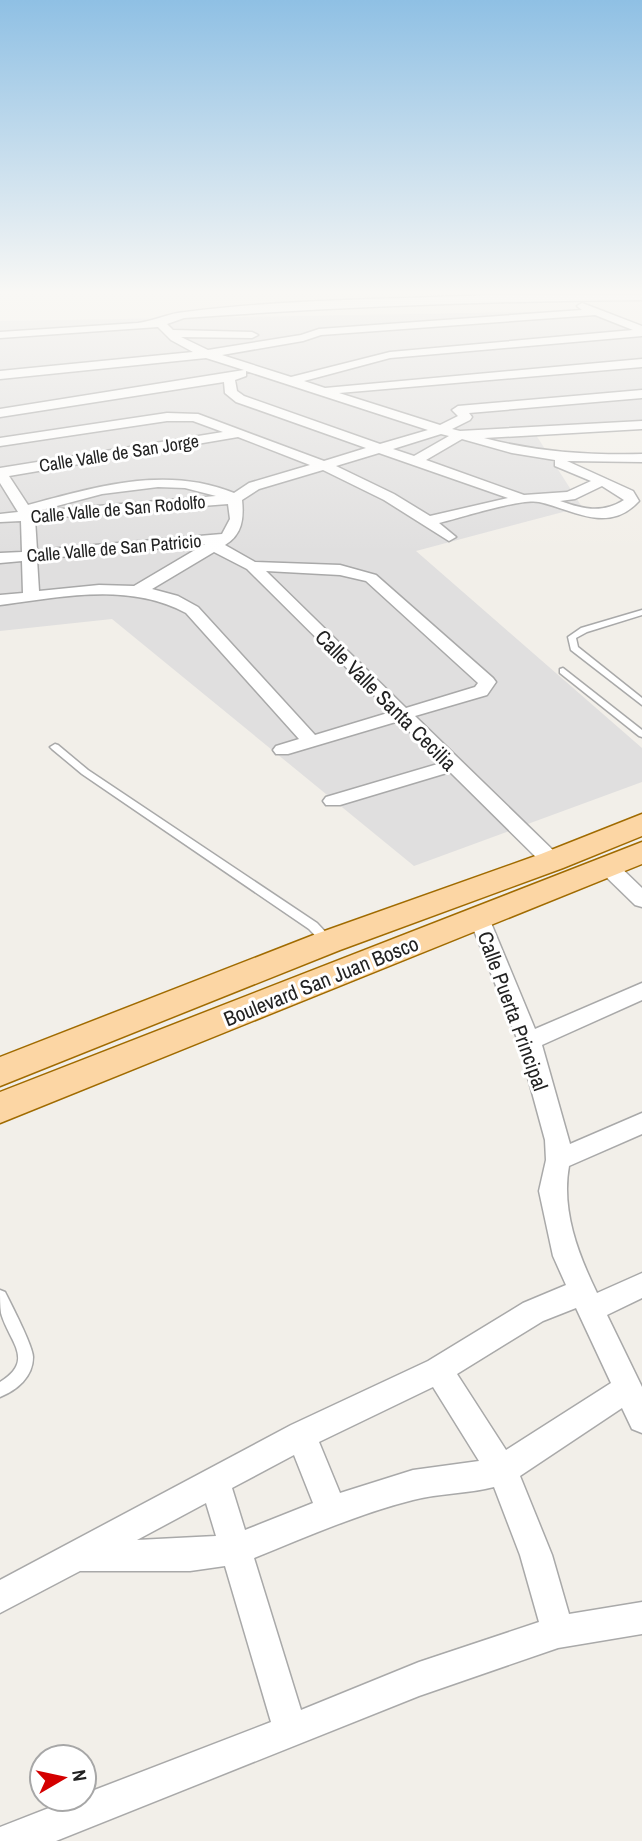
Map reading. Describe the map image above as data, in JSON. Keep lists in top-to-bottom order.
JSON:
{
  "streets": {
    "main road": ["Boulevard San Juan Bosco"],
    "street": [
      "Calle Valle de San Jorge",
      "Calle Valle de San Rodolfo",
      "Calle Valle de San Patricio",
      "Calle Valle Santa Cecilia",
      "Calle Puerta Principal"
    ]
  },
  "crossings": [
    ["Calle Valle de San Rodolfo", "Calle Valle de San Patricio"],
    ["Calle Valle de San Rodolfo", "Calle Valle Santa Cecilia"],
    ["Calle Valle de San Patricio", "Calle Valle Santa Cecilia"],
    ["Calle Valle Santa Cecilia", "Boulevard San Juan Bosco"],
    ["Boulevard San Juan Bosco", "Calle Puerta Principal"]
  ],
  "north": "right"
}
